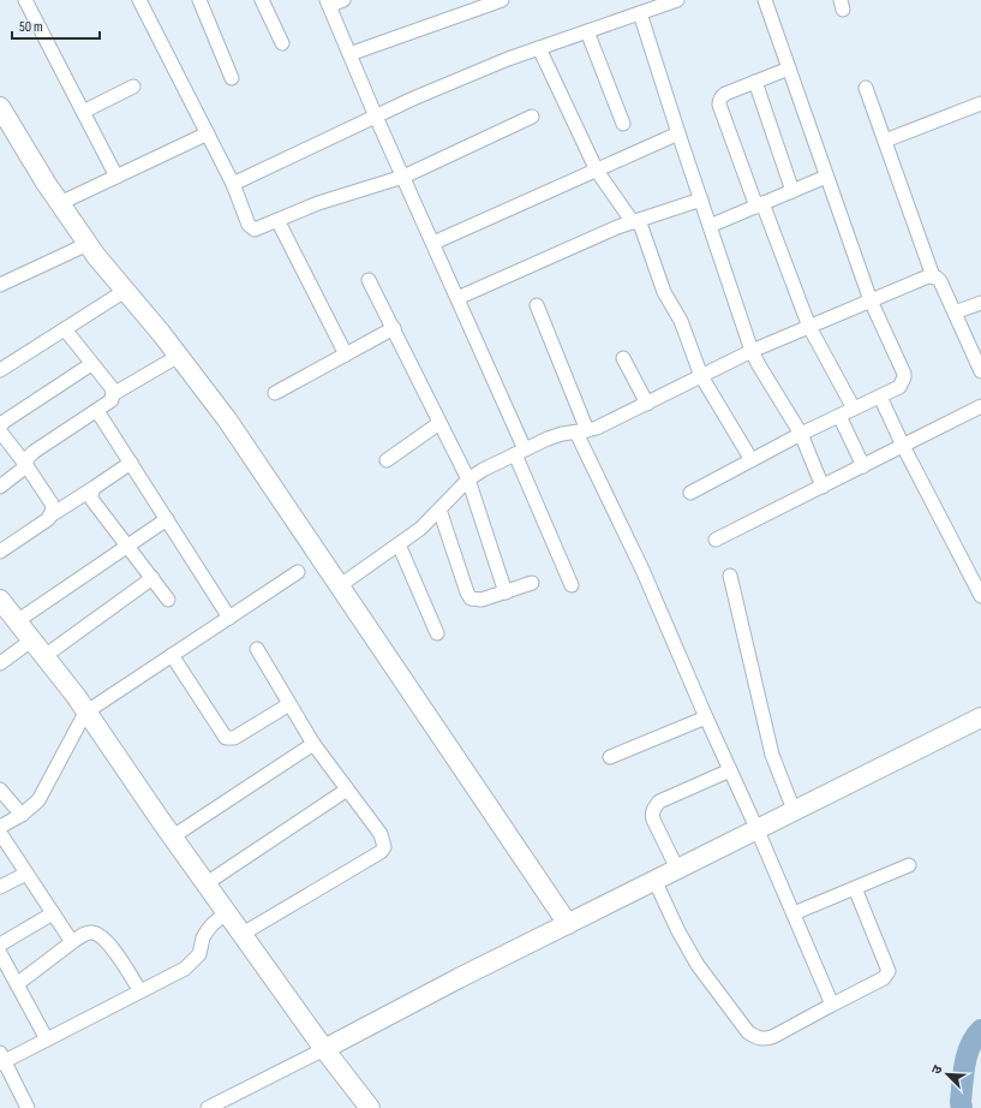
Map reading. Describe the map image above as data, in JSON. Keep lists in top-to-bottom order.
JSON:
{
  "scale_bar": "50 m",
  "north": "top left"
}
